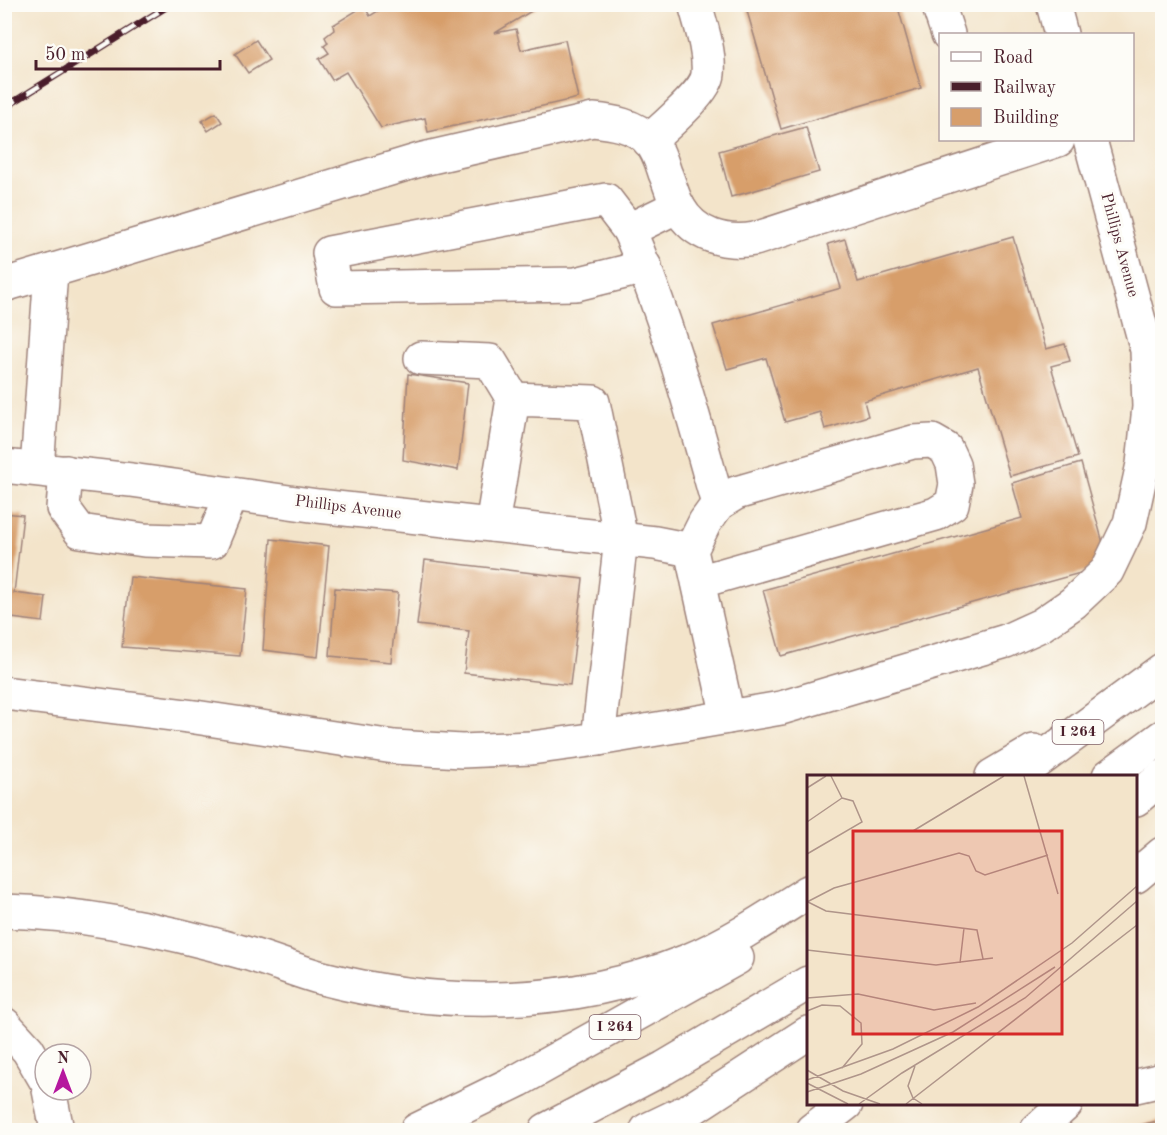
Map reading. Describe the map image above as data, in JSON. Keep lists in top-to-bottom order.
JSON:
{
  "streets": {
    "main road": ["Phillips Avenue", "I 264"]
  },
  "legend": ["Road", "Railway", "Building"],
  "scale_bar": "50 m",
  "north": "top"
}
